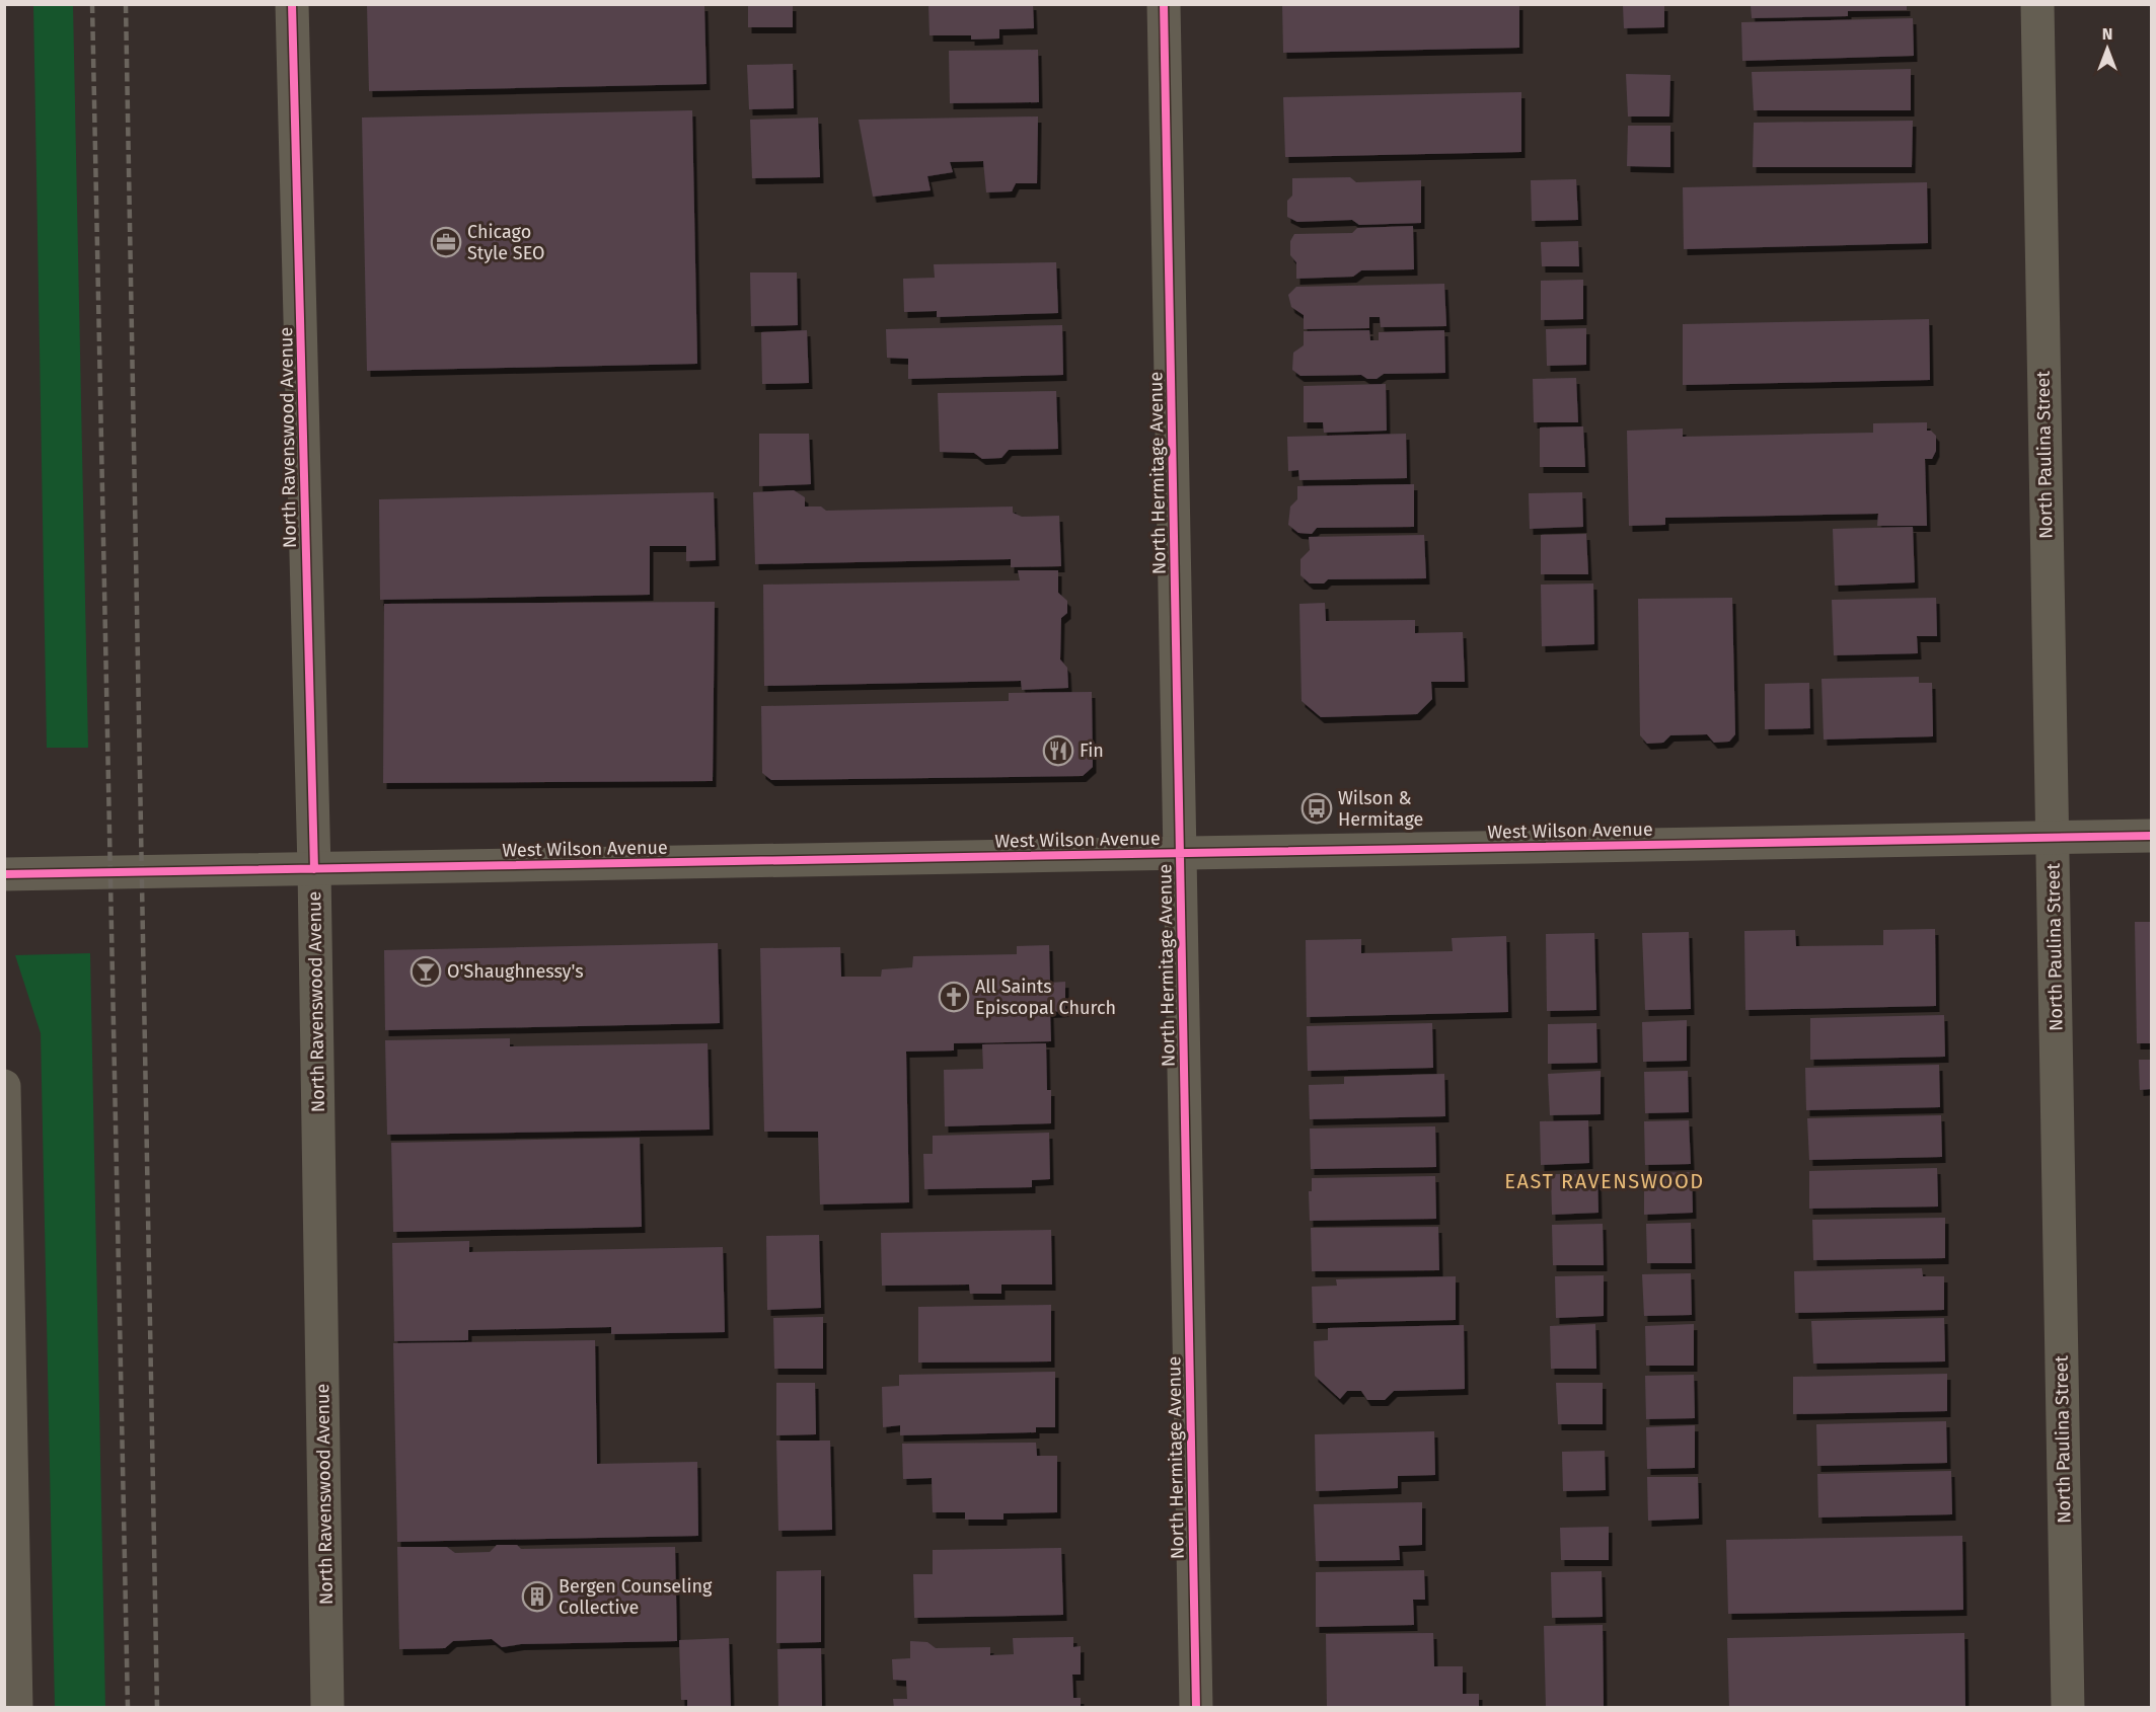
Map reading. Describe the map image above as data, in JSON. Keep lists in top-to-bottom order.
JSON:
{
  "streets": {
    "street": [
      "North Ravenswood Avenue",
      "North Paulina Street",
      "North Hermitage Avenue",
      "West Wilson Avenue"
    ]
  },
  "crossings": [
    ["North Ravenswood Avenue", "West Wilson Avenue"],
    ["North Paulina Street", "West Wilson Avenue"],
    ["North Hermitage Avenue", "West Wilson Avenue"]
  ],
  "districts": ["EAST RAVENSWOOD"],
  "places": {
    "office": ["Chicago Style SEO"],
    "restaurant": ["Fin"],
    "bus stop": ["Wilson & Hermitage"],
    "bar": ["O'Shaughnessy's"],
    "church": ["All Saints Episcopal Church"],
    "building": ["Bergen Counseling Collective"]
  },
  "north": "top"
}
